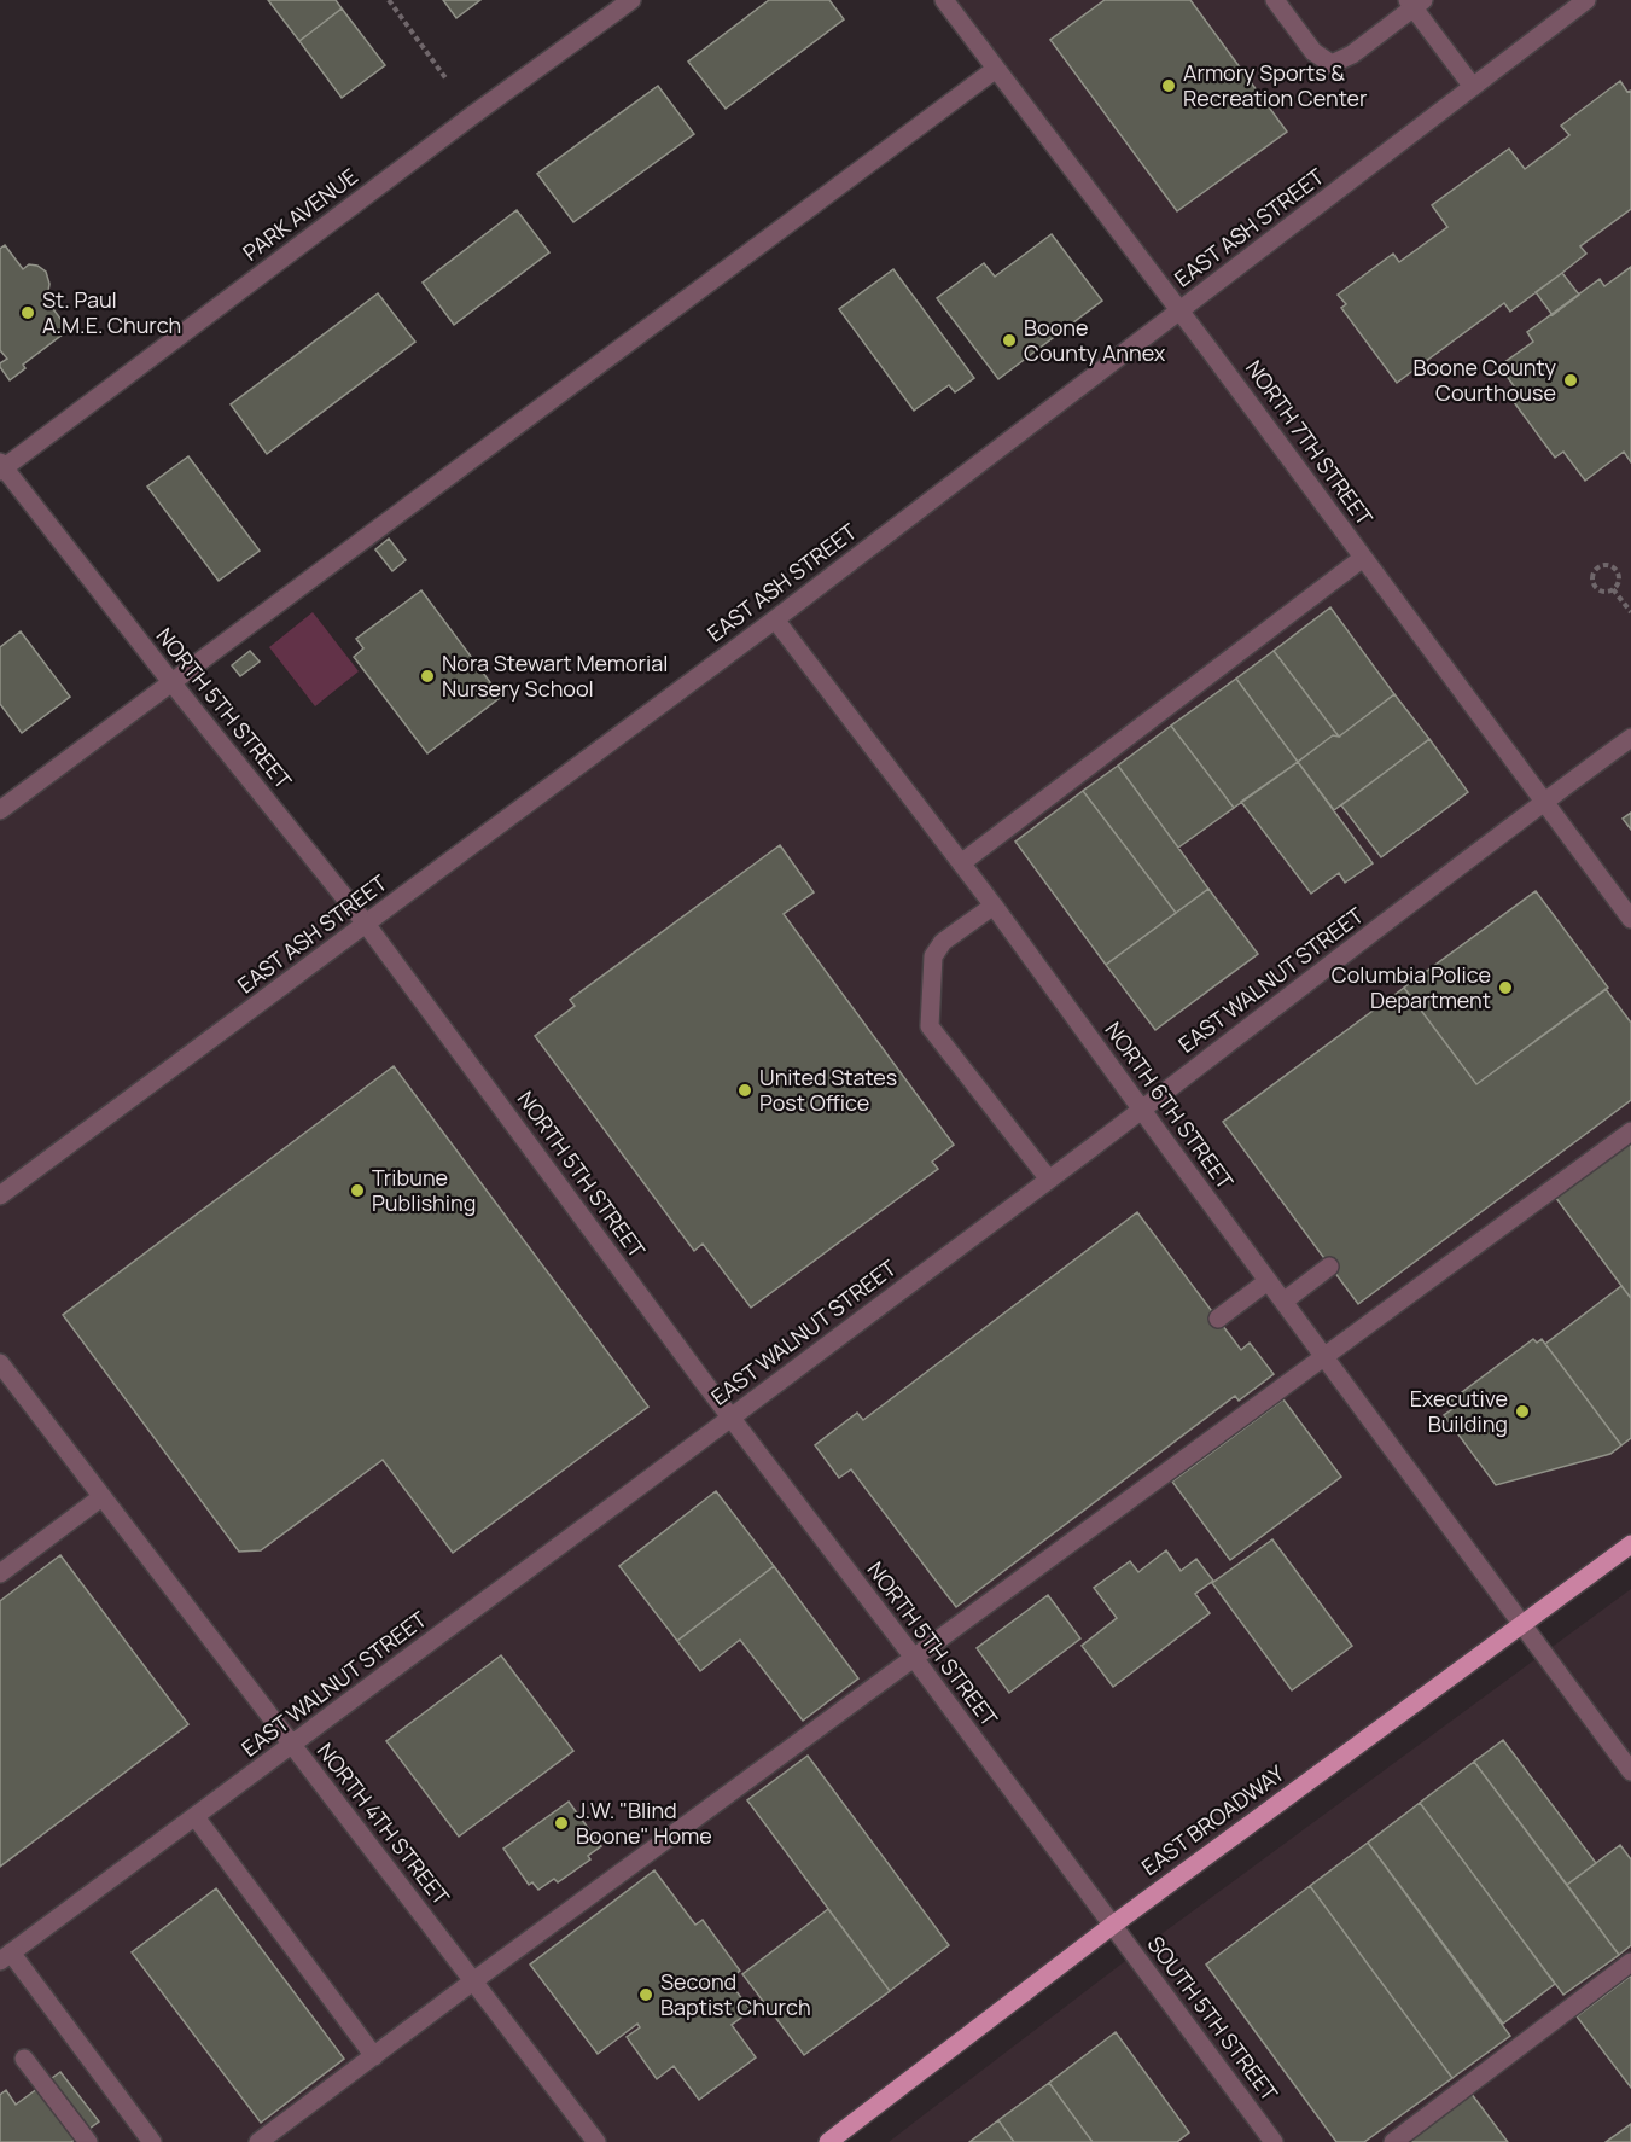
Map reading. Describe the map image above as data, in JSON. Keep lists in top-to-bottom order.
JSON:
{
  "streets": {
    "main road": ["EAST BROADWAY"],
    "street": [
      "PARK AVENUE",
      "EAST ASH STREET",
      "NORTH 7TH STREET",
      "NORTH 5TH STREET",
      "EAST WALNUT STREET",
      "NORTH 6TH STREET",
      "NORTH 4TH STREET",
      "SOUTH 5TH STREET"
    ]
  },
  "crossings": [
    ["PARK AVENUE", "NORTH 5TH STREET"],
    ["EAST ASH STREET", "NORTH 7TH STREET"],
    ["EAST ASH STREET", "NORTH 5TH STREET"],
    ["EAST ASH STREET", "NORTH 6TH STREET"],
    ["NORTH 7TH STREET", "EAST WALNUT STREET"],
    ["NORTH 5TH STREET", "EAST WALNUT STREET"],
    ["NORTH 5TH STREET", "EAST BROADWAY"],
    ["NORTH 5TH STREET", "SOUTH 5TH STREET"],
    ["EAST WALNUT STREET", "NORTH 6TH STREET"],
    ["EAST WALNUT STREET", "NORTH 4TH STREET"],
    ["NORTH 6TH STREET", "EAST BROADWAY"],
    ["EAST BROADWAY", "SOUTH 5TH STREET"]
  ],
  "places": [
    "Armory Sports & Recreation Center",
    "St. Paul A.M.E. Church",
    "Boone County Annex",
    "Boone County Courthouse",
    "Nora Stewart Memorial Nursery School",
    "Columbia Police Department",
    "United States Post Office",
    "Tribune Publishing",
    "Executive Building",
    "J.W. \"Blind Boone\" Home",
    "Second Baptist Church"
  ]
}
